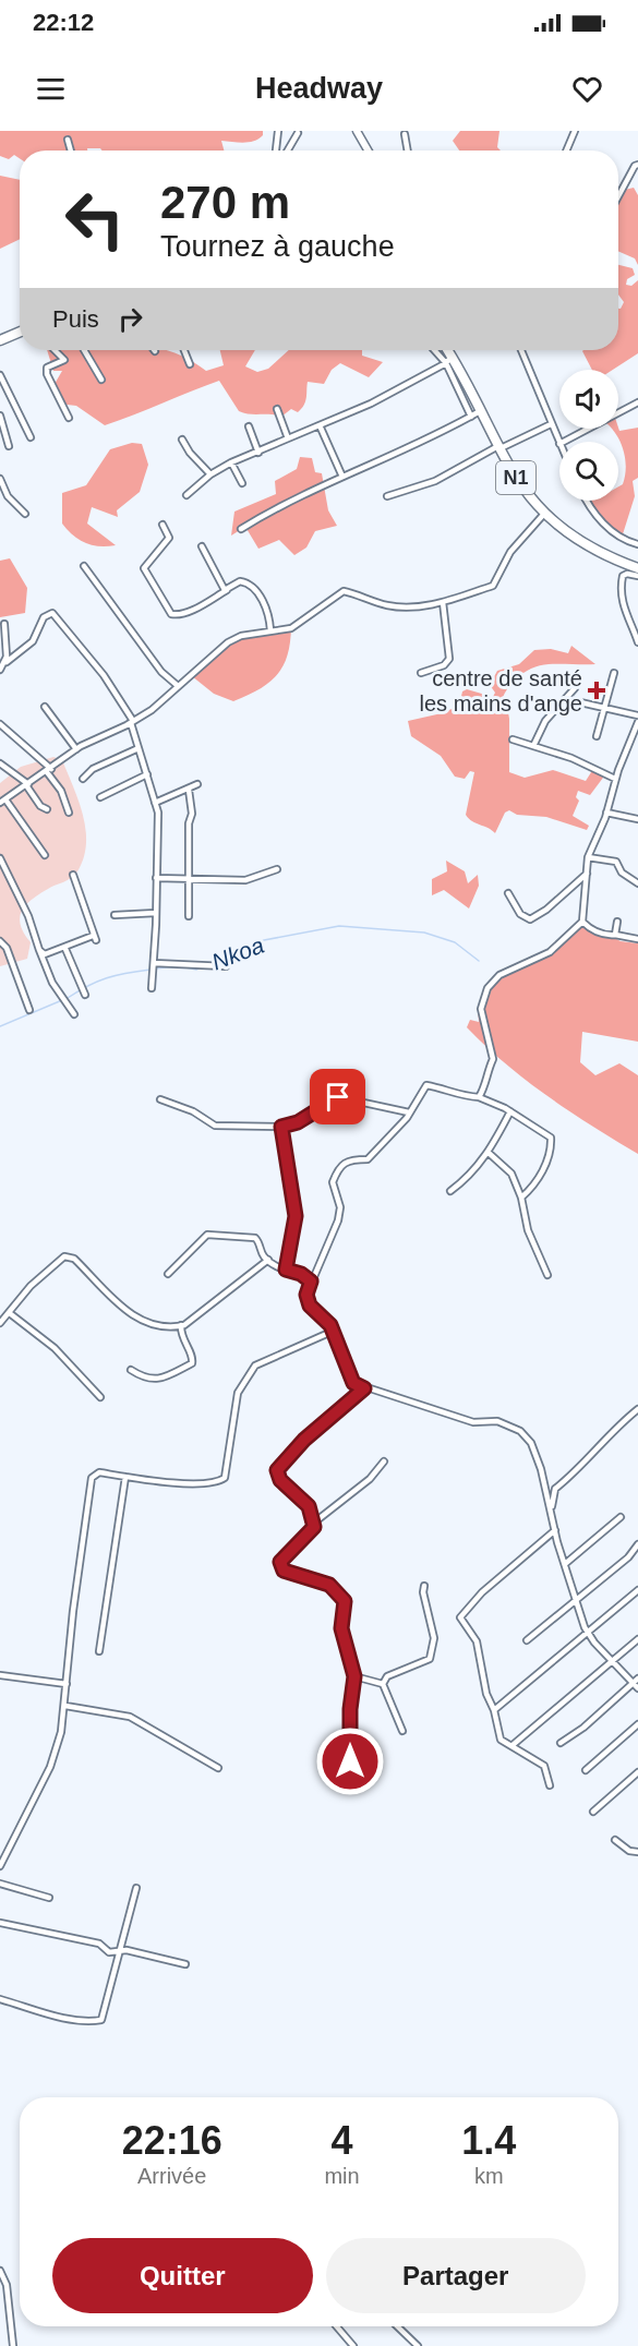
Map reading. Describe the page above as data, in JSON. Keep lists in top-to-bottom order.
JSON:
{
  "streets": {
    "highway": ["N1"]
  },
  "water": ["Nkoa"],
  "places": {
    "health": ["centre de santé les mains d'ange"]
  },
  "page": {
    "status": "22:12",
    "header": "Headway",
    "turn": ["270 m", "Tournez à gauche"],
    "then": "Puis",
    "eta": [
      "22:16",
      "Arrivée",
      "4",
      "min",
      "1.4",
      "km"
    ],
    "buttons": ["Quitter", "Partager"]
  }
}
